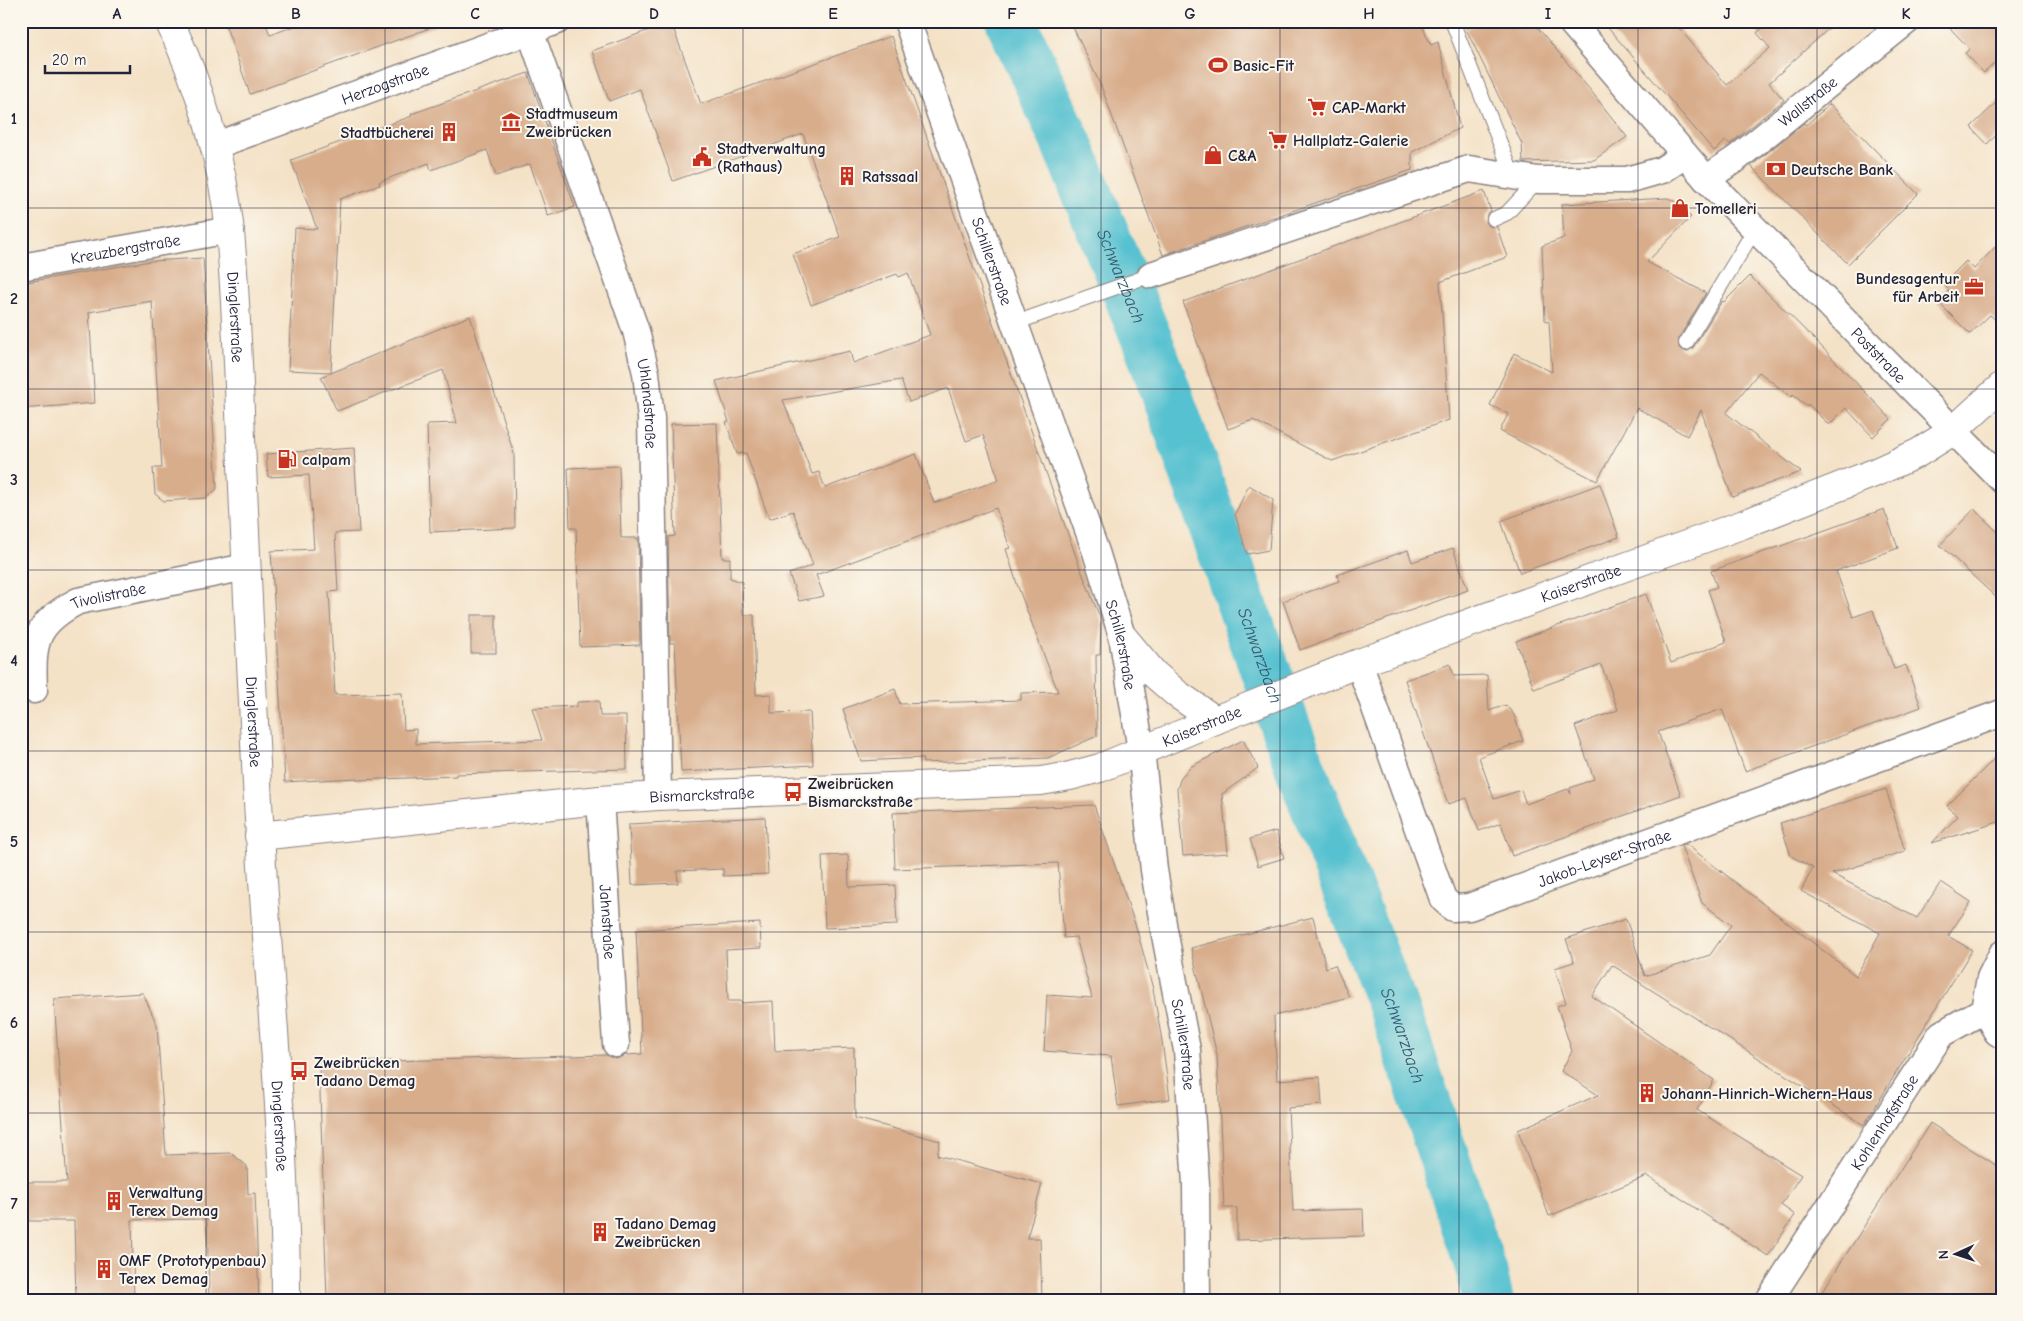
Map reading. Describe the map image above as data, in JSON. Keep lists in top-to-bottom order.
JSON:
{
  "streets": {
    "street": [
      "Herzogstraße",
      "Wallstraße",
      "Kreuzbergstraße",
      "Schillerstraße",
      "Dinglerstraße",
      "Poststraße",
      "Uhlandstraße",
      "Kaiserstraße",
      "Tivolistraße",
      "Bismarckstraße",
      "Jakob-Leyser-Straße",
      "Jahnstraße",
      "Kohlenhofstraße"
    ]
  },
  "crossings": [
    ["Herzogstraße", "Dinglerstraße"],
    ["Herzogstraße", "Uhlandstraße"],
    ["Wallstraße", "Poststraße"],
    ["Kreuzbergstraße", "Dinglerstraße"],
    ["Schillerstraße", "Kaiserstraße"],
    ["Schillerstraße", "Bismarckstraße"],
    ["Dinglerstraße", "Tivolistraße"],
    ["Dinglerstraße", "Bismarckstraße"],
    ["Poststraße", "Kaiserstraße"],
    ["Uhlandstraße", "Bismarckstraße"],
    ["Kaiserstraße", "Bismarckstraße"],
    ["Kaiserstraße", "Jakob-Leyser-Straße"],
    ["Bismarckstraße", "Jahnstraße"]
  ],
  "water": ["Schwarzbach"],
  "places": {
    "sports": ["Basic-Fit"],
    "supermarket": ["CAP-Markt", "Hallplatz-Galerie"],
    "museum": ["Stadtmuseum Zweibrücken"],
    "building": [
      "Stadtbücherei",
      "Ratssaal",
      "Johann-Hinrich-Wichern-Haus",
      "Verwaltung Terex Demag",
      "Tadano Demag Zweibrücken",
      "OMF (Prototypenbau) Terex Demag"
    ],
    "shop": ["C&A", "Tomelleri"],
    "public building": ["Stadtverwaltung (Rathaus)"],
    "bank": ["Deutsche Bank"],
    "office": ["Bundesagentur für Arbeit"],
    "fuel station": ["calpam"],
    "bus stop": ["Zweibrücken Bismarckstraße", "Zweibrücken Tadano Demag"]
  },
  "scale_bar": "20 m",
  "north": "left",
  "grid": {
    "columns": [
      "A",
      "B",
      "C",
      "D",
      "E",
      "F",
      "G",
      "H",
      "I",
      "J",
      "K"
    ],
    "rows": [
      "1",
      "2",
      "3",
      "4",
      "5",
      "6",
      "7"
    ]
  }
}
